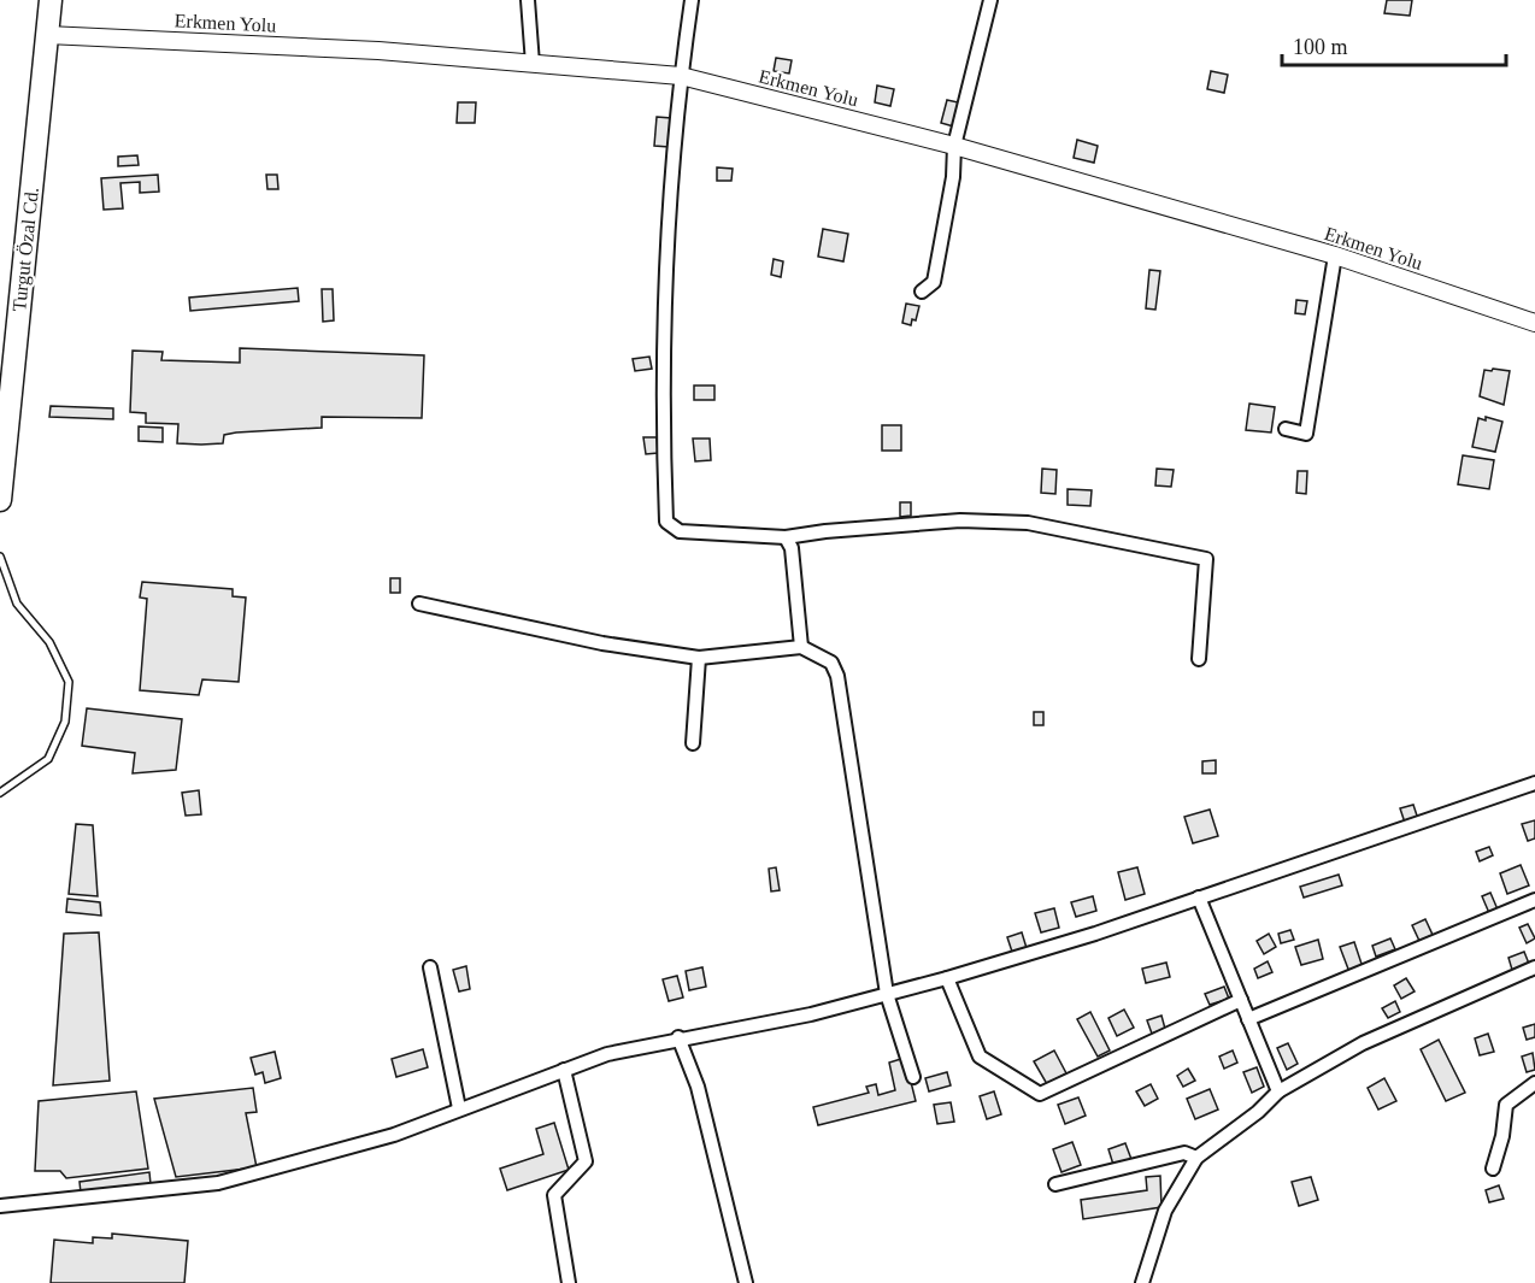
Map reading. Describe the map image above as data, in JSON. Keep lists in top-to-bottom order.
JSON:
{
  "streets": {
    "main road": ["Turgut Özal Cd."],
    "street": ["Erkmen Yolu"]
  },
  "crossings": [
    ["Erkmen Yolu", "Turgut Özal Cd."]
  ],
  "scale_bar": "100 m"
}
